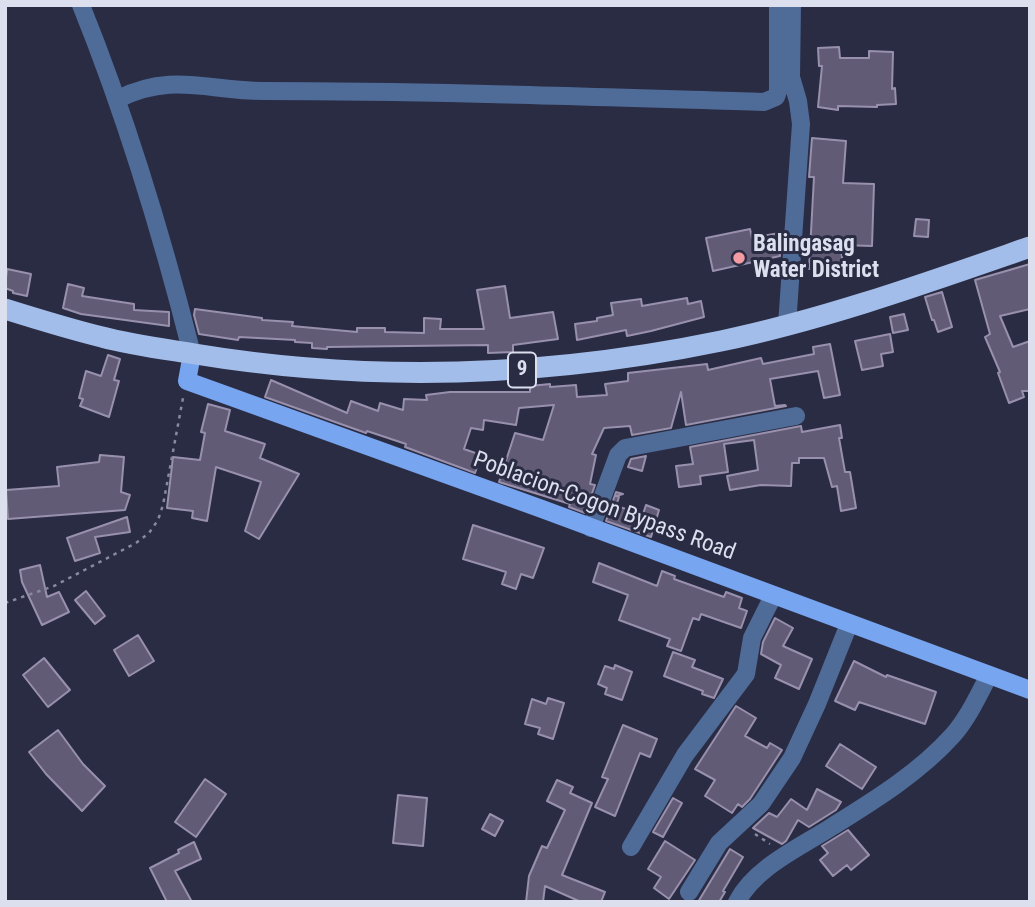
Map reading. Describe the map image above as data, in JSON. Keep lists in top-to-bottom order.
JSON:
{
  "streets": {
    "highway": ["9"],
    "main road": ["Poblacion-Cogon Bypass Road"]
  },
  "places": ["Balingasag Water District"]
}
